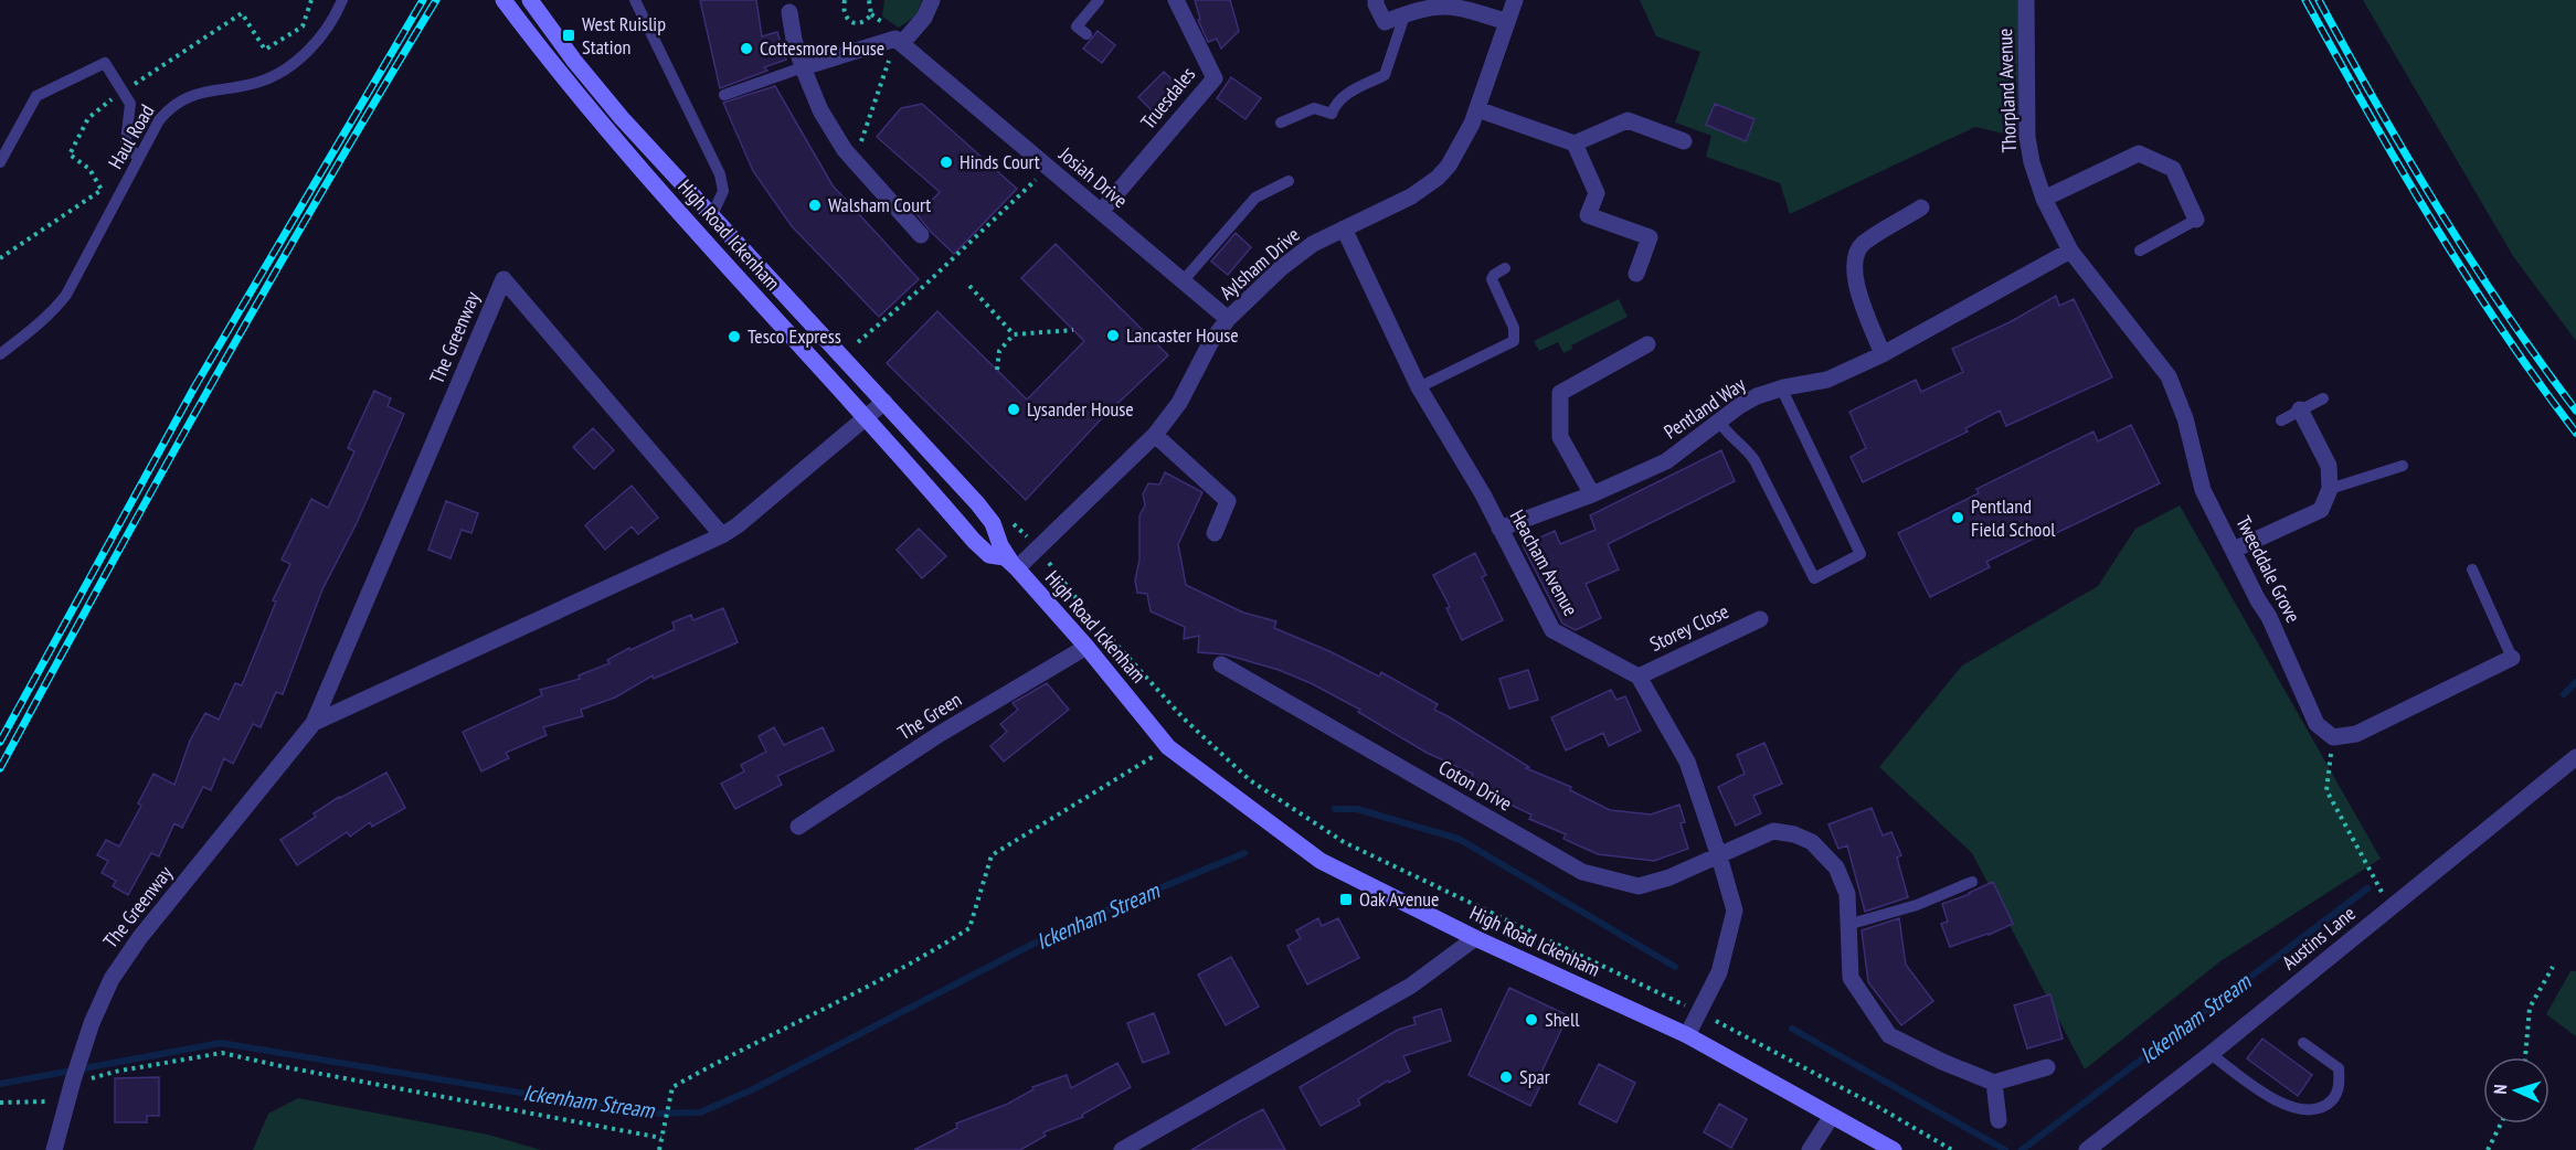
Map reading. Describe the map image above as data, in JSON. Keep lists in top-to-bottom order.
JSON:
{
  "streets": {
    "main road": ["High Road Ickenham"],
    "street": [
      "Thorpland Avenue",
      "Truesdales",
      "Josiah Drive",
      "Aylsham Drive",
      "The Greenway",
      "Pentland Way",
      "Heacham Avenue",
      "Tweeddale Grove",
      "Storey Close",
      "The Green",
      "Coton Drive",
      "Austins Lane"
    ],
    "lane": ["Haul Road"]
  },
  "crossings": [
    ["Thorpland Avenue", "Pentland Way"],
    ["Thorpland Avenue", "Tweeddale Grove"],
    ["Truesdales", "Josiah Drive"],
    ["Josiah Drive", "Aylsham Drive"],
    ["High Road Ickenham", "Aylsham Drive"],
    ["High Road Ickenham", "The Greenway"],
    ["High Road Ickenham", "The Green"],
    ["Aylsham Drive", "Heacham Avenue"],
    ["Pentland Way", "Heacham Avenue"],
    ["Pentland Way", "Tweeddale Grove"],
    ["Heacham Avenue", "Storey Close"]
  ],
  "water": ["Ickenham Stream"],
  "places": {
    "transit": ["West Ruislip Station", "Oak Avenue"],
    "other": [
      "Cottesmore House",
      "Hinds Court",
      "Walsham Court",
      "Lancaster House",
      "Tesco Express",
      "Lysander House",
      "Pentland Field School",
      "Shell",
      "Spar"
    ]
  },
  "north": "left"
}
